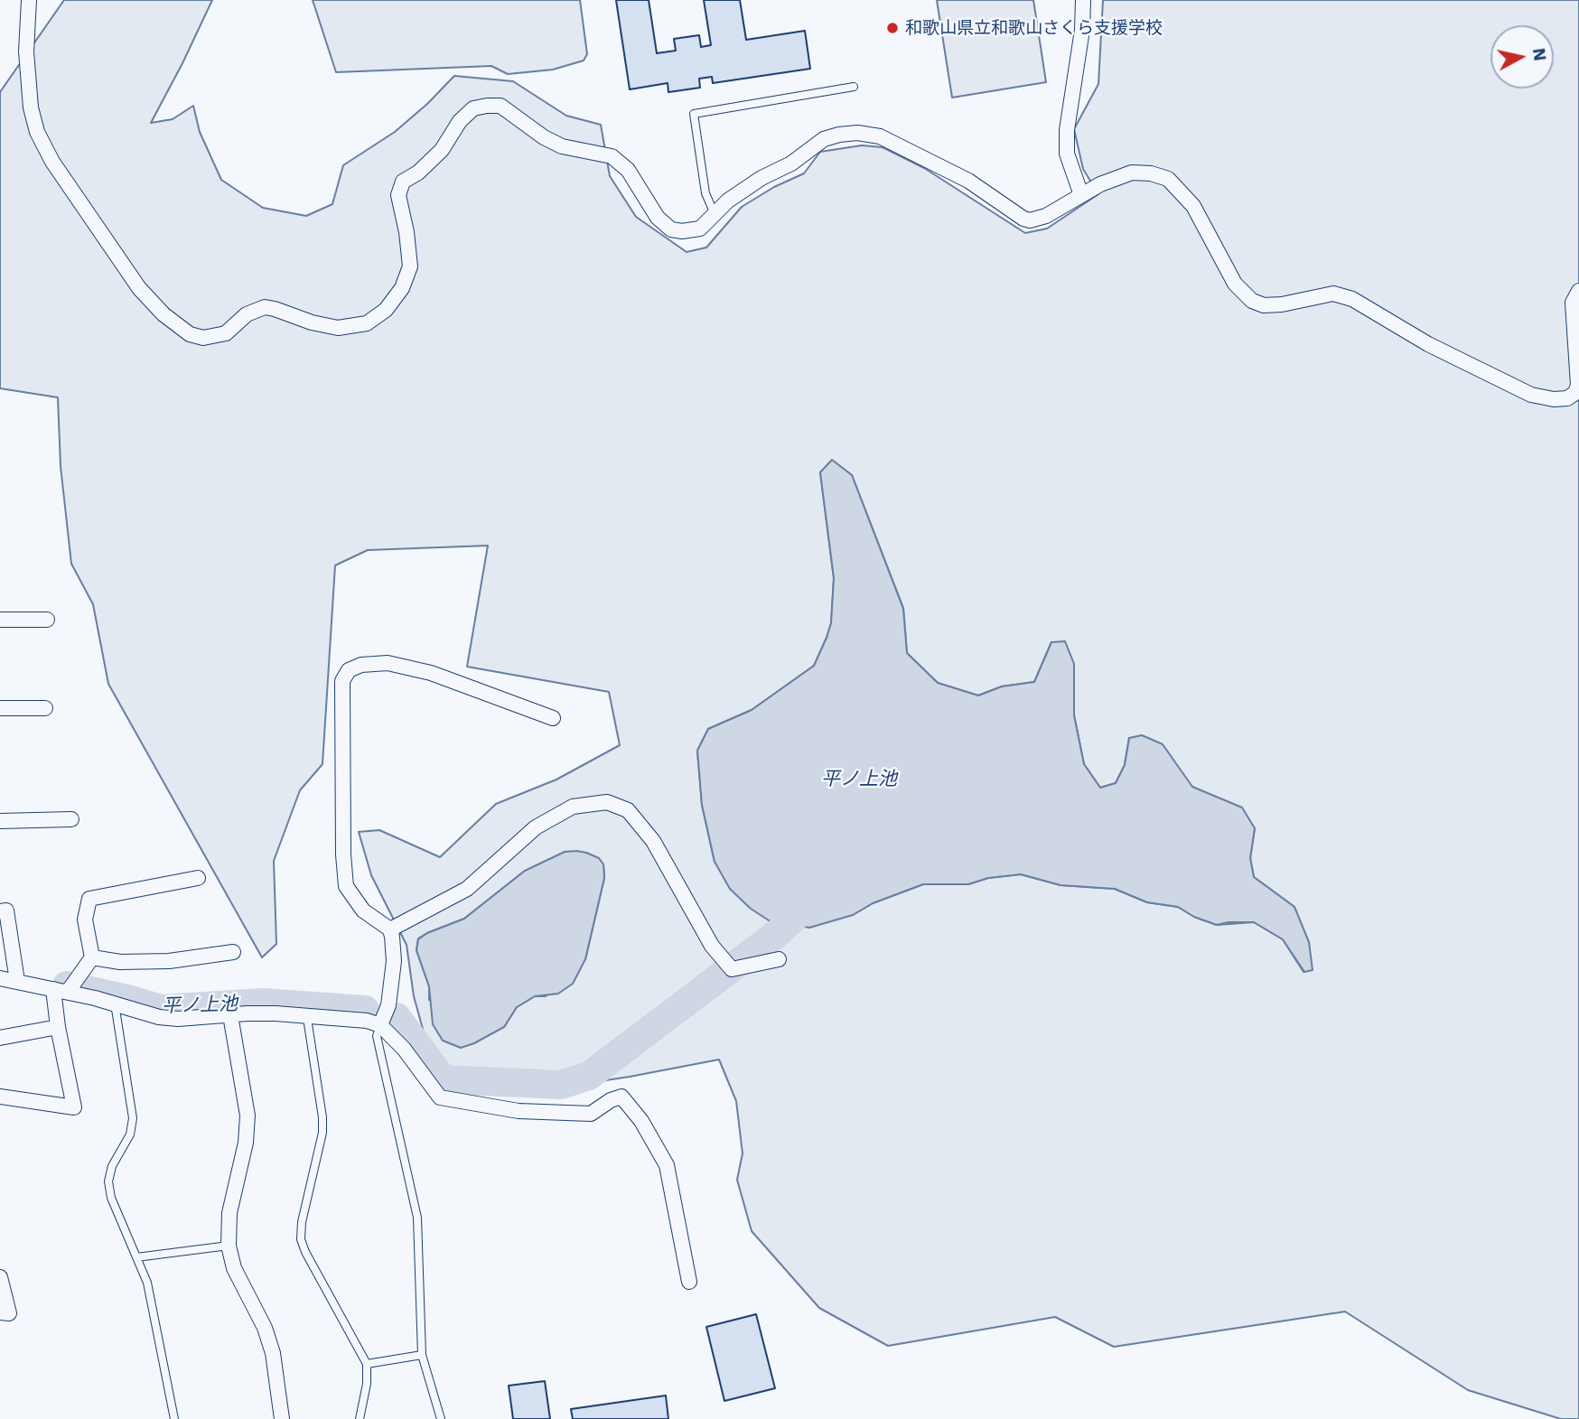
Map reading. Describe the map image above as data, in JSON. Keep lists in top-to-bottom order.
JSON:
{
  "water": ["平ノ上池"],
  "places": ["和歌山県立和歌山さくら支援学校"],
  "north": "right"
}
